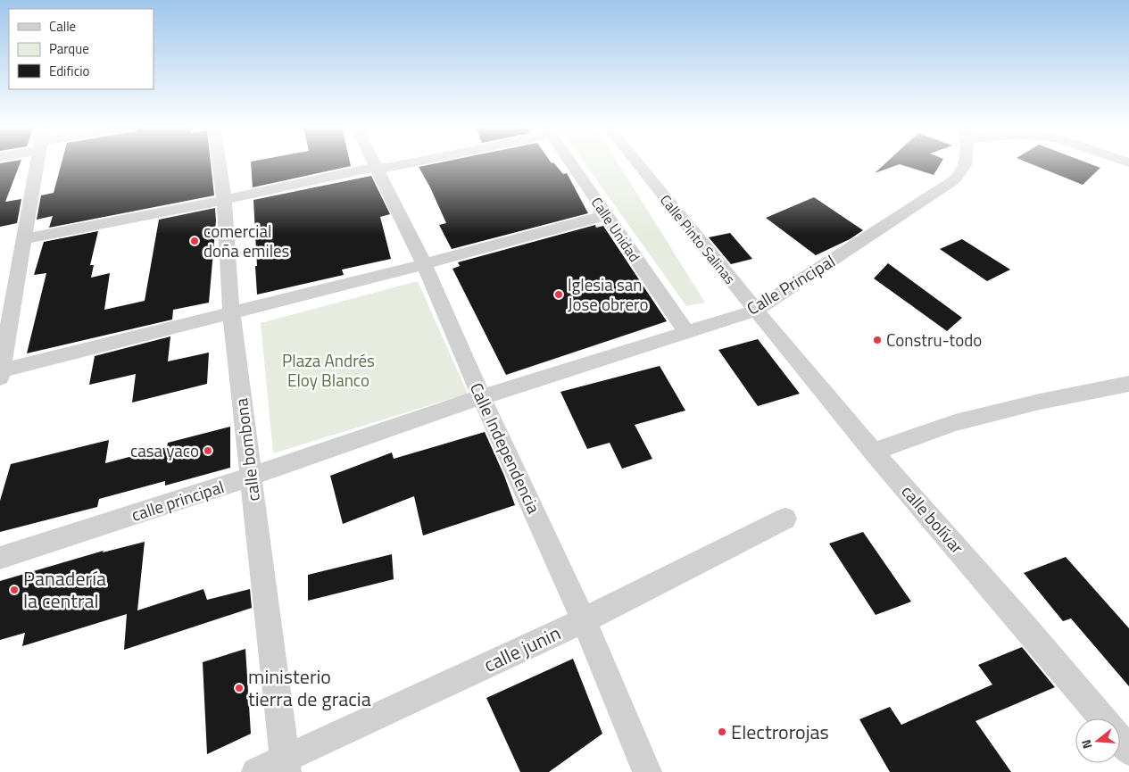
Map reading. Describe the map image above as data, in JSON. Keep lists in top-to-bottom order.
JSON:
{
  "streets": {
    "street": [
      "Calle Unidad",
      "Calle Pinto Salinas",
      "Calle Principal",
      "Calle Independencia",
      "calle bombona",
      "calle principal",
      "calle bolívar",
      "calle junin"
    ]
  },
  "crossings": [
    ["Calle Unidad", "Calle Principal"],
    ["Calle Pinto Salinas", "Calle Principal"],
    ["Calle Pinto Salinas", "calle bolívar"],
    ["Calle Principal", "Calle Independencia"],
    ["Calle Principal", "calle principal"],
    ["Calle Principal", "calle bolívar"],
    ["Calle Independencia", "calle principal"],
    ["Calle Independencia", "calle junin"],
    ["calle bombona", "calle principal"],
    ["calle bombona", "calle junin"]
  ],
  "parks": ["Plaza Andrés Eloy Blanco"],
  "places": [
    "comercial doña emiles",
    "Iglesia san Jose obrero",
    "Constru-todo",
    "casa yaco",
    "Panadería la central",
    "ministerio tierra de gracia",
    "Electrorojas"
  ],
  "legend": ["Calle", "Parque", "Edificio"],
  "north": "left"
}
